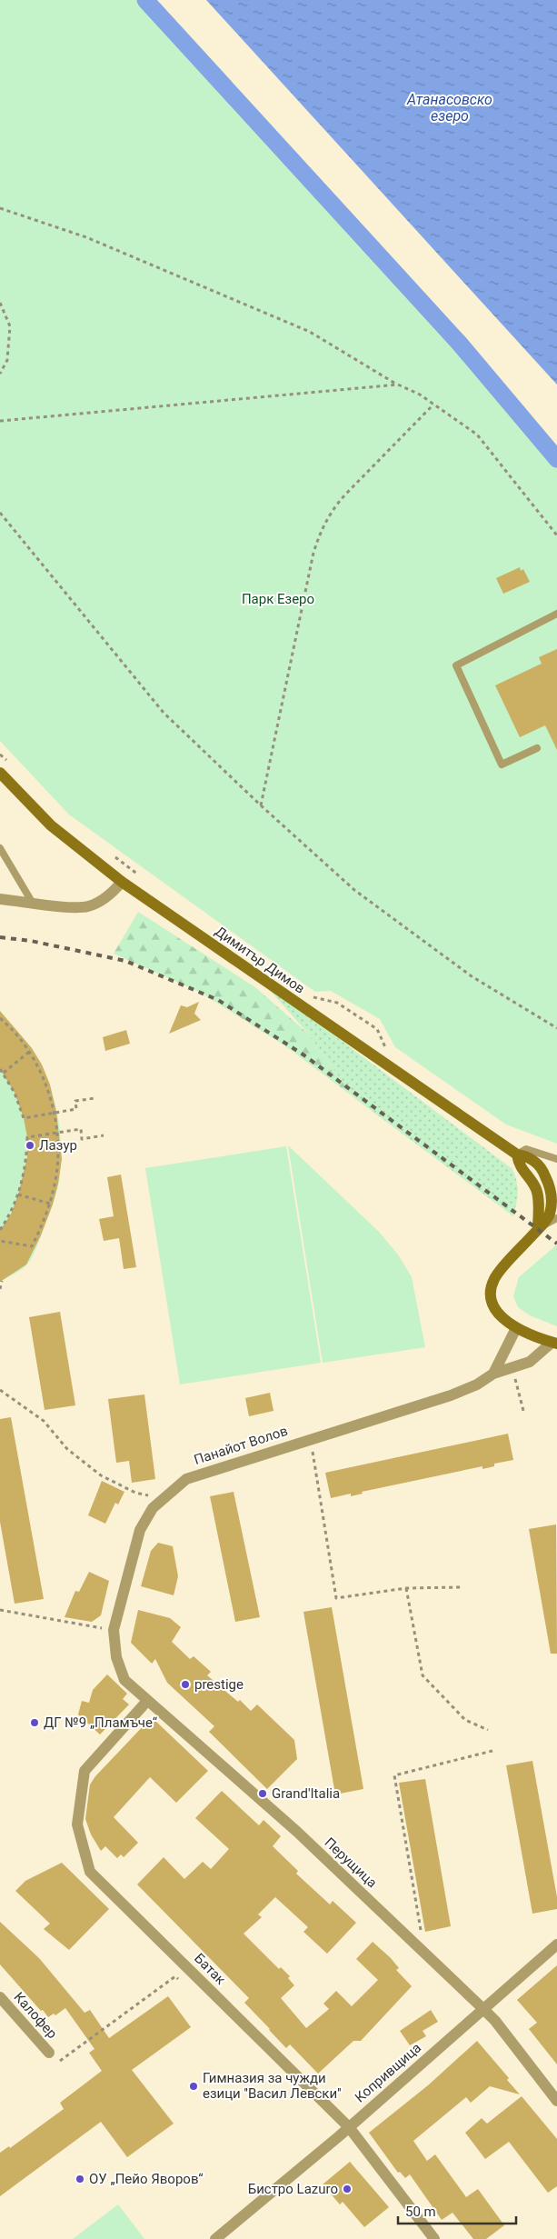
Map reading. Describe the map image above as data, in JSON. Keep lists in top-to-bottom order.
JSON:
{
  "streets": {
    "main road": ["Димитър Димов"],
    "street": [
      "Панайот Волов",
      "Перущица",
      "Батак",
      "Калофер",
      "Копривщица"
    ]
  },
  "crossings": [
    ["Панайот Волов", "Перущица"],
    ["Перущица", "Батак"],
    ["Перущица", "Копривщица"],
    ["Батак", "Копривщица"]
  ],
  "water": ["Атанасовско езеро"],
  "parks": ["Парк Езеро"],
  "places": [
    "Лазур",
    "prestige",
    "ДГ №9 „Пламъче“",
    "Grand'Italia",
    "Гимназия за чужди езици ''Васил Левски''",
    "ОУ „Пейо Яворов“",
    "Бистро Lazuro"
  ],
  "scale_bar": "50 m"
}
